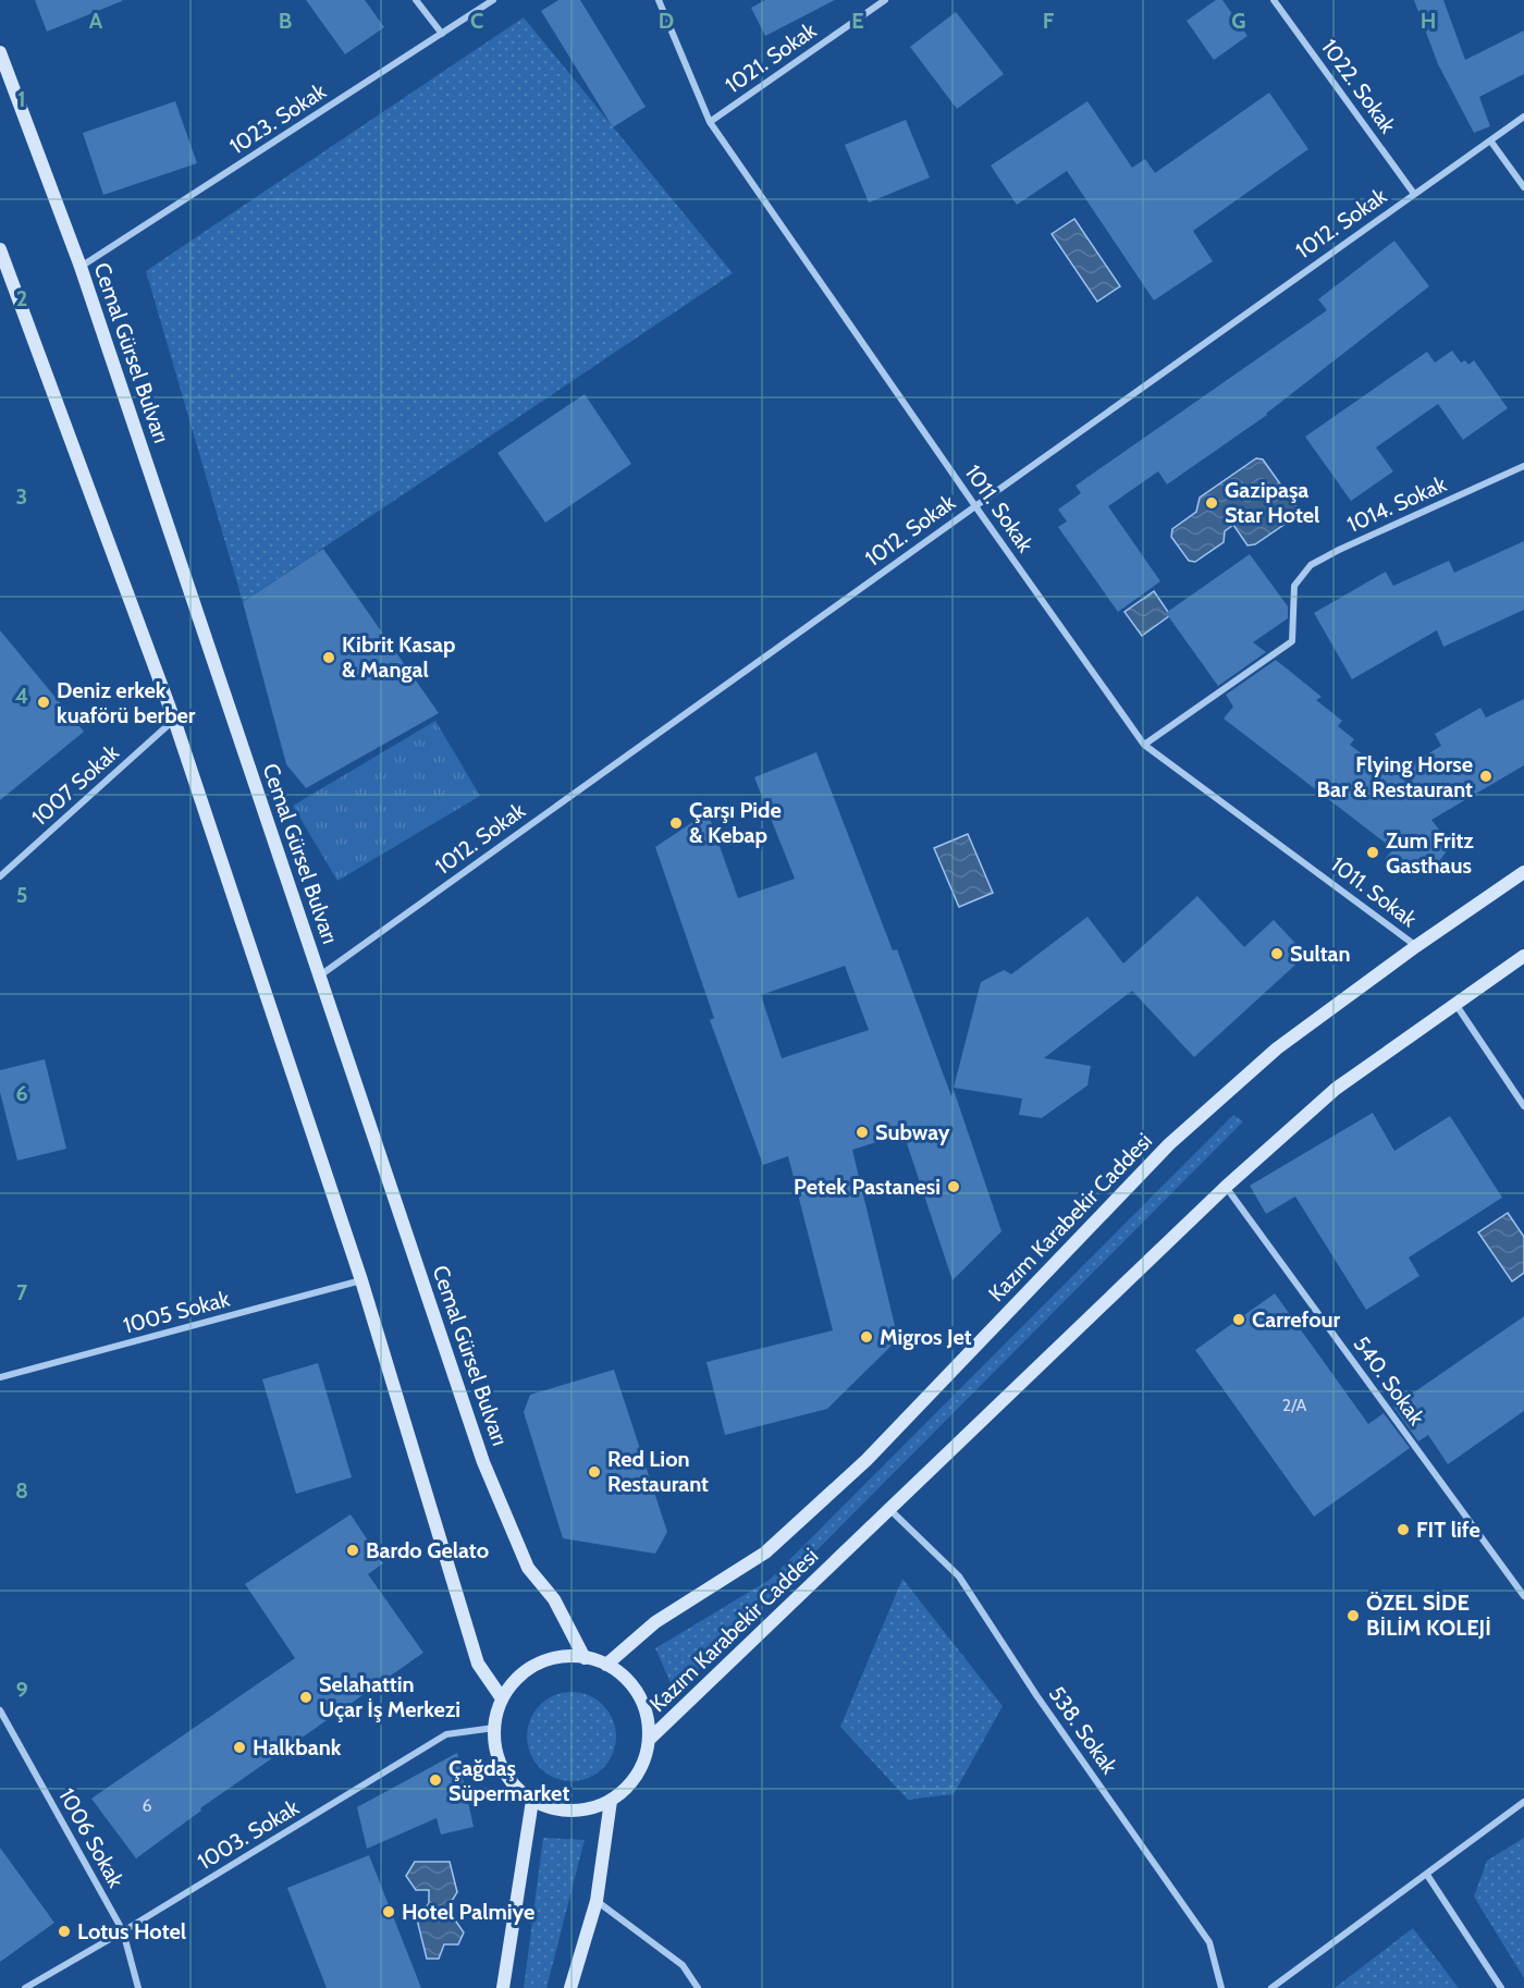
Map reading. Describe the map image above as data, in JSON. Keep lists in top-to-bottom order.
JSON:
{
  "streets": {
    "main road": ["Cemal Gürsel Bulvarı", "Kazım Karabekir Caddesi"],
    "street": [
      "1021. Sokak",
      "1022. Sokak",
      "1023. Sokak",
      "1012. Sokak",
      "1014. Sokak",
      "1011. Sokak",
      "1007 Sokak",
      "1005 Sokak",
      "540. Sokak",
      "538. Sokak",
      "1003. Sokak",
      "1006 Sokak"
    ]
  },
  "crossings": [
    ["1021. Sokak", "1011. Sokak"],
    ["1022. Sokak", "1012. Sokak"],
    ["1023. Sokak", "Cemal Gürsel Bulvarı"],
    ["1012. Sokak", "Cemal Gürsel Bulvarı"],
    ["1012. Sokak", "1011. Sokak"],
    ["Cemal Gürsel Bulvarı", "Kazım Karabekir Caddesi"],
    ["Cemal Gürsel Bulvarı", "1003. Sokak"],
    ["1014. Sokak", "1011. Sokak"],
    ["1011. Sokak", "Kazım Karabekir Caddesi"],
    ["Kazım Karabekir Caddesi", "540. Sokak"],
    ["Kazım Karabekir Caddesi", "538. Sokak"],
    ["Kazım Karabekir Caddesi", "1003. Sokak"],
    ["1003. Sokak", "1006 Sokak"]
  ],
  "places": [
    "Gazipaşa Star Hotel",
    "Kibrit Kasap & Mangal",
    "Deniz erkek kuaförü berber",
    "Flying Horse Bar & Restaurant",
    "Çarşı Pide & Kebap",
    "Zum Fritz Gasthaus",
    "Sultan",
    "Subway",
    "Petek Pastanesi",
    "Carrefour",
    "Migros Jet",
    "Red Lion Restaurant",
    "FIT life",
    "Bardo Gelato",
    "ÖZEL SİDE BİLİM KOLEJİ",
    "Selahattin Uçar İş Merkezi",
    "Halkbank",
    "Çağdaş Süpermarket",
    "Hotel Palmiye",
    "Lotus Hotel"
  ],
  "house_numbers": ["2/A", "6"],
  "grid": {
    "columns": [
      "A",
      "B",
      "C",
      "D",
      "E",
      "F",
      "G",
      "H"
    ],
    "rows": [
      "1",
      "2",
      "3",
      "4",
      "5",
      "6",
      "7",
      "8",
      "9"
    ]
  }
}
